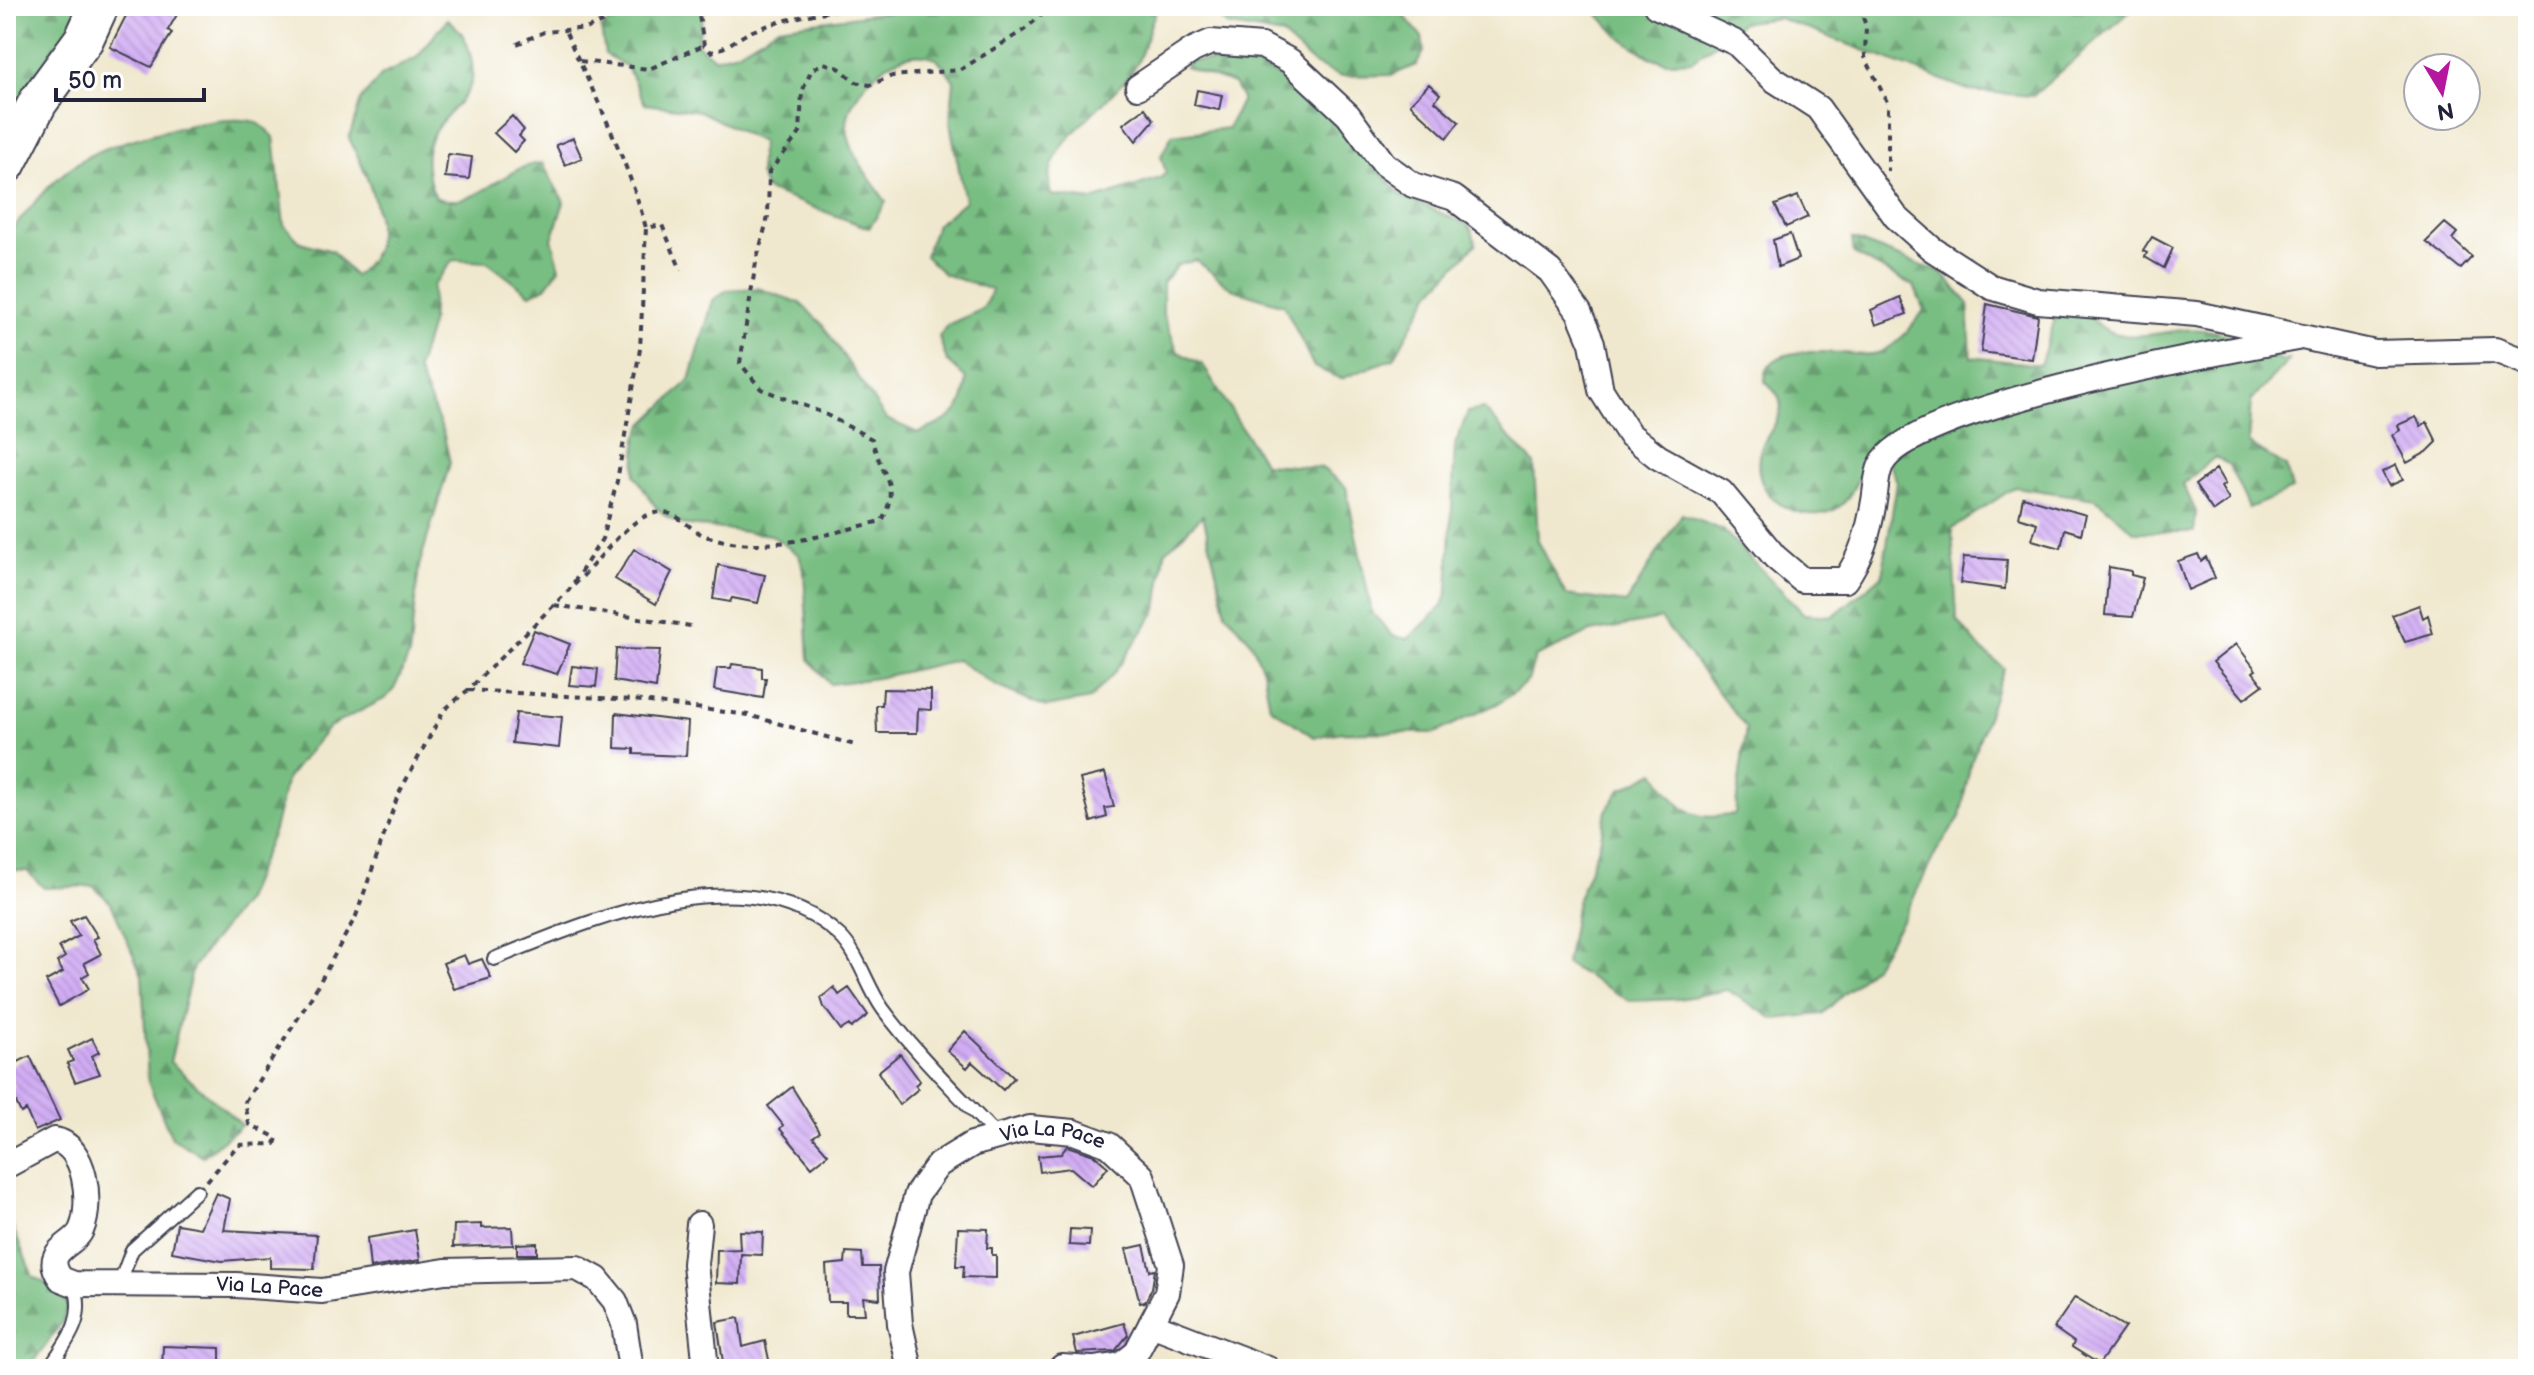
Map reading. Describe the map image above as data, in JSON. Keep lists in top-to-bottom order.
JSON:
{
  "streets": {
    "street": ["Via La Pace"]
  },
  "scale_bar": "50 m",
  "north": "bottom"
}
